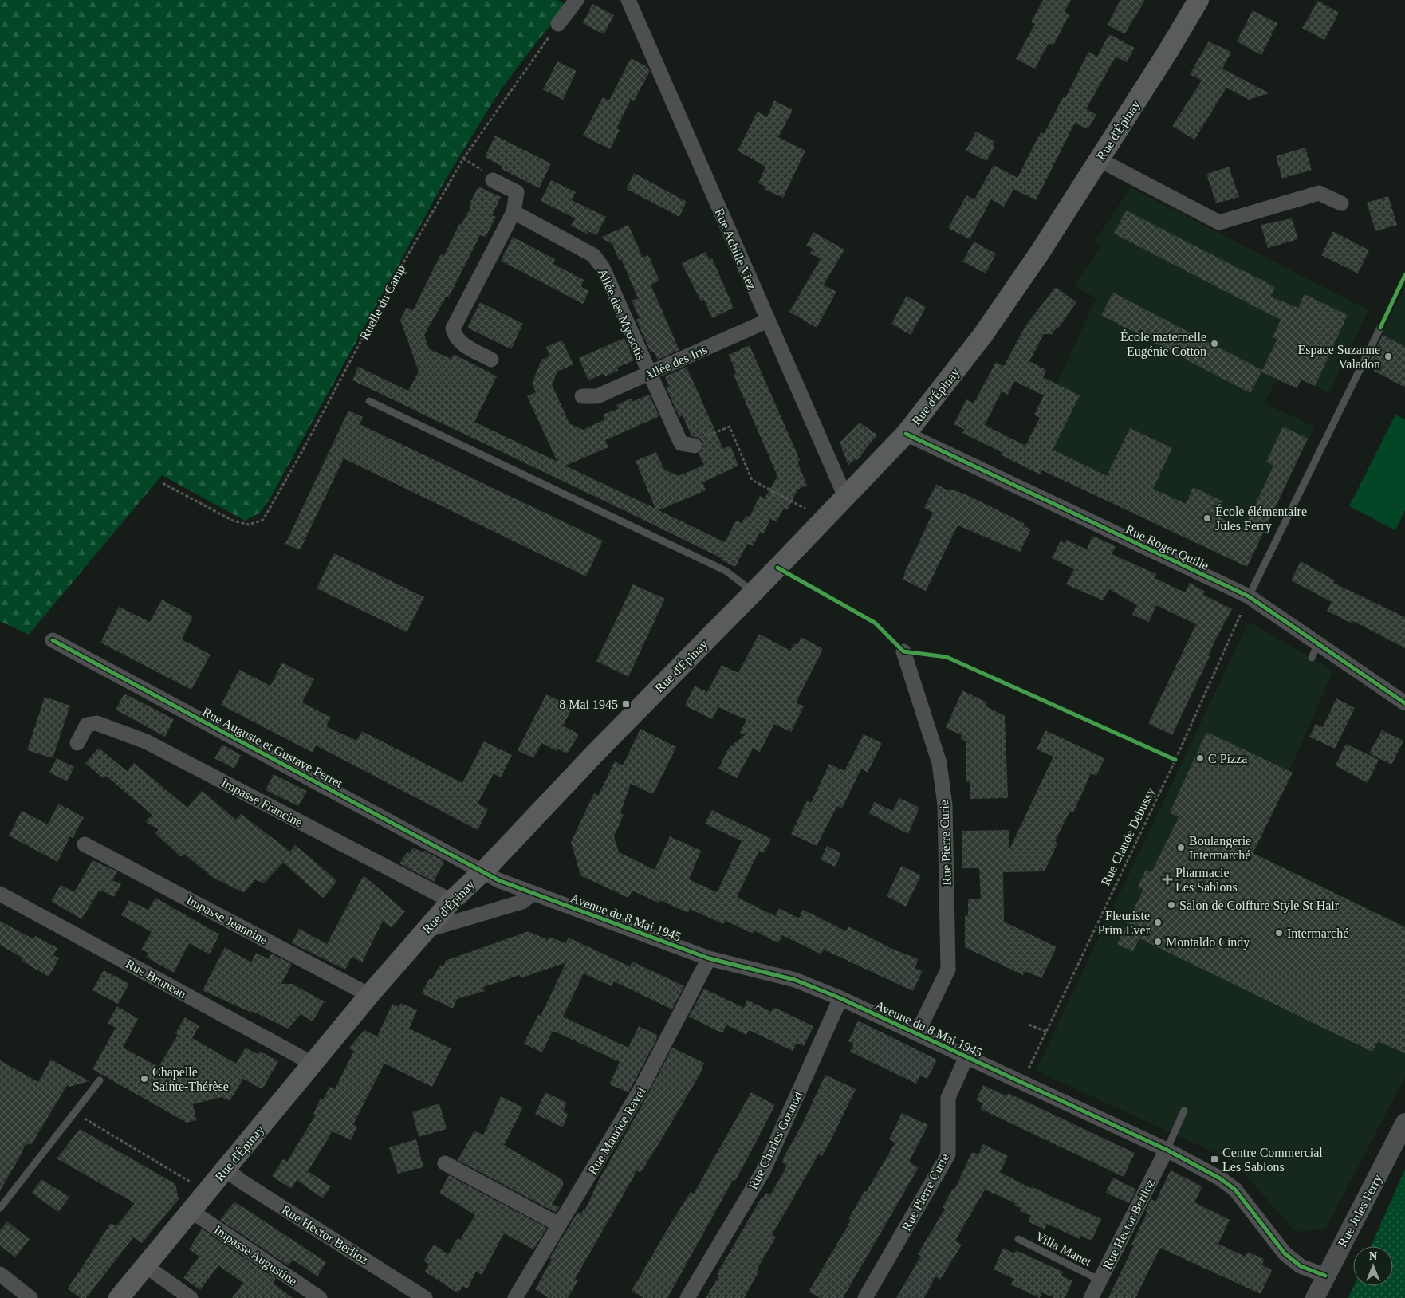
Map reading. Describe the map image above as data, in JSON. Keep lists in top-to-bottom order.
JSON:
{
  "streets": {
    "main road": ["Rue d'Épinay"],
    "street": [
      "Rue Achille Viez",
      "Allée des Myosotis",
      "Allée des Iris",
      "Rue Roger Quille",
      "Rue Auguste et Gustave Perret",
      "Impasse Francine",
      "Rue Pierre Curie",
      "Avenue du 8 Mai 1945",
      "Impasse Jeannine",
      "Rue Bruneau",
      "Rue Maurice Ravel",
      "Rue Charles Gounod",
      "Rue Jules Ferry",
      "Rue Hector Berlioz",
      "Impasse Augustine"
    ],
    "lane": ["Villa Manet"],
    "path": ["Ruelle du Camp", "Rue Claude Debussy"]
  },
  "crossings": [
    ["Rue d'Épinay", "Rue Achille Viez"],
    ["Rue d'Épinay", "Rue Roger Quille"],
    ["Rue d'Épinay", "Rue Auguste et Gustave Perret"],
    ["Rue d'Épinay", "Impasse Francine"],
    ["Rue d'Épinay", "Avenue du 8 Mai 1945"],
    ["Rue d'Épinay", "Impasse Jeannine"],
    ["Rue d'Épinay", "Rue Bruneau"],
    ["Rue d'Épinay", "Rue Hector Berlioz"],
    ["Rue d'Épinay", "Impasse Augustine"],
    ["Rue Achille Viez", "Allée des Iris"],
    ["Allée des Myosotis", "Allée des Iris"],
    ["Rue Roger Quille", "Rue Claude Debussy"],
    ["Rue Auguste et Gustave Perret", "Avenue du 8 Mai 1945"],
    ["Rue Claude Debussy", "Avenue du 8 Mai 1945"],
    ["Rue Pierre Curie", "Avenue du 8 Mai 1945"],
    ["Avenue du 8 Mai 1945", "Rue Maurice Ravel"],
    ["Avenue du 8 Mai 1945", "Rue Charles Gounod"],
    ["Avenue du 8 Mai 1945", "Rue Jules Ferry"],
    ["Avenue du 8 Mai 1945", "Rue Hector Berlioz"],
    ["Rue Hector Berlioz", "Villa Manet"]
  ],
  "places": {
    "other": [
      "École maternelle Eugénie Cotton",
      "Espace Suzanne Valadon",
      "École élémentaire Jules Ferry",
      "C Pizza",
      "Boulangerie Intermarché",
      "Salon de Coiffure Style St Hair",
      "Fleuriste Prim Ever",
      "Intermarché",
      "Montaldo Cindy",
      "Chapelle Sainte-Thérèse"
    ],
    "transit": ["8 Mai 1945", "Centre Commercial Les Sablons"],
    "health": ["Pharmacie Les Sablons"]
  },
  "north": "top"
}
